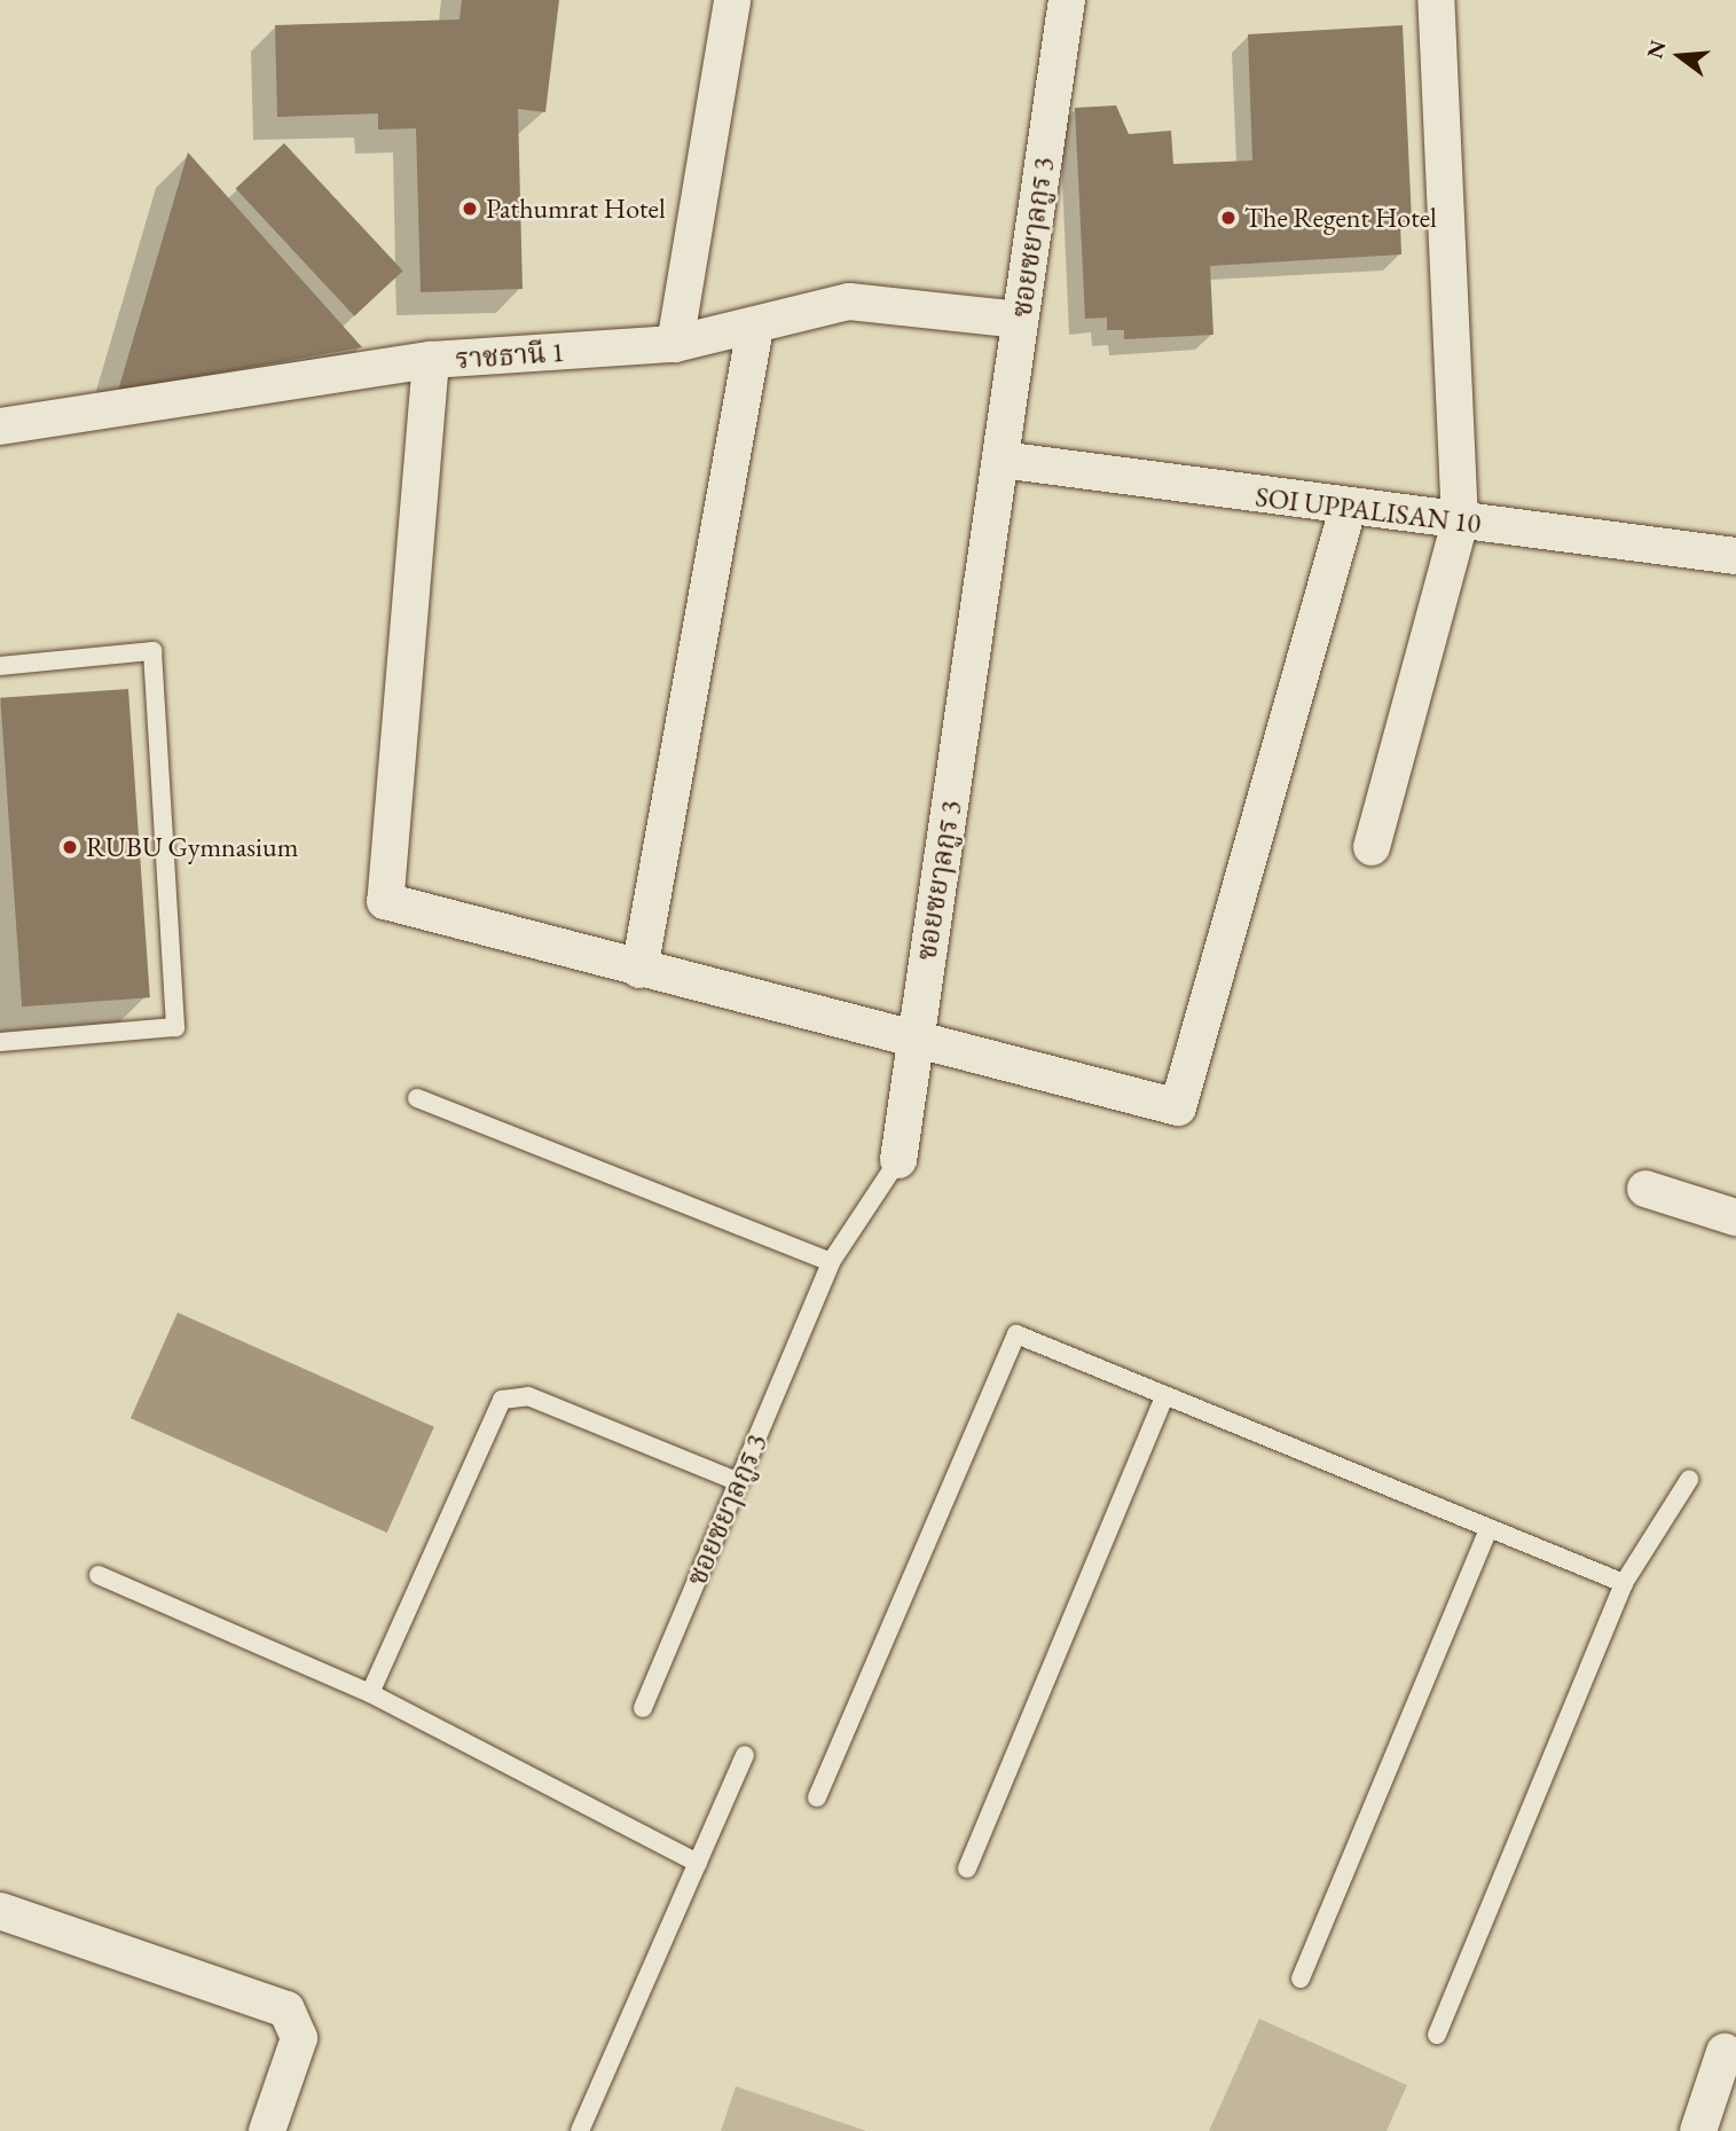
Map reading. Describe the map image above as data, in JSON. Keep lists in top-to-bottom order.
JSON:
{
  "streets": {
    "street": ["ซอยซยๅลกูร 3", "ราชธานี 1", "SOI UPPALISAN 10"]
  },
  "crossings": [
    ["ซอยซยๅลกูร 3", "ราชธานี 1"],
    ["ซอยซยๅลกูร 3", "SOI UPPALISAN 10"]
  ],
  "places": ["Pathumrat Hotel", "The Regent Hotel", "RUBU Gymnasium"],
  "north": "left"
}
